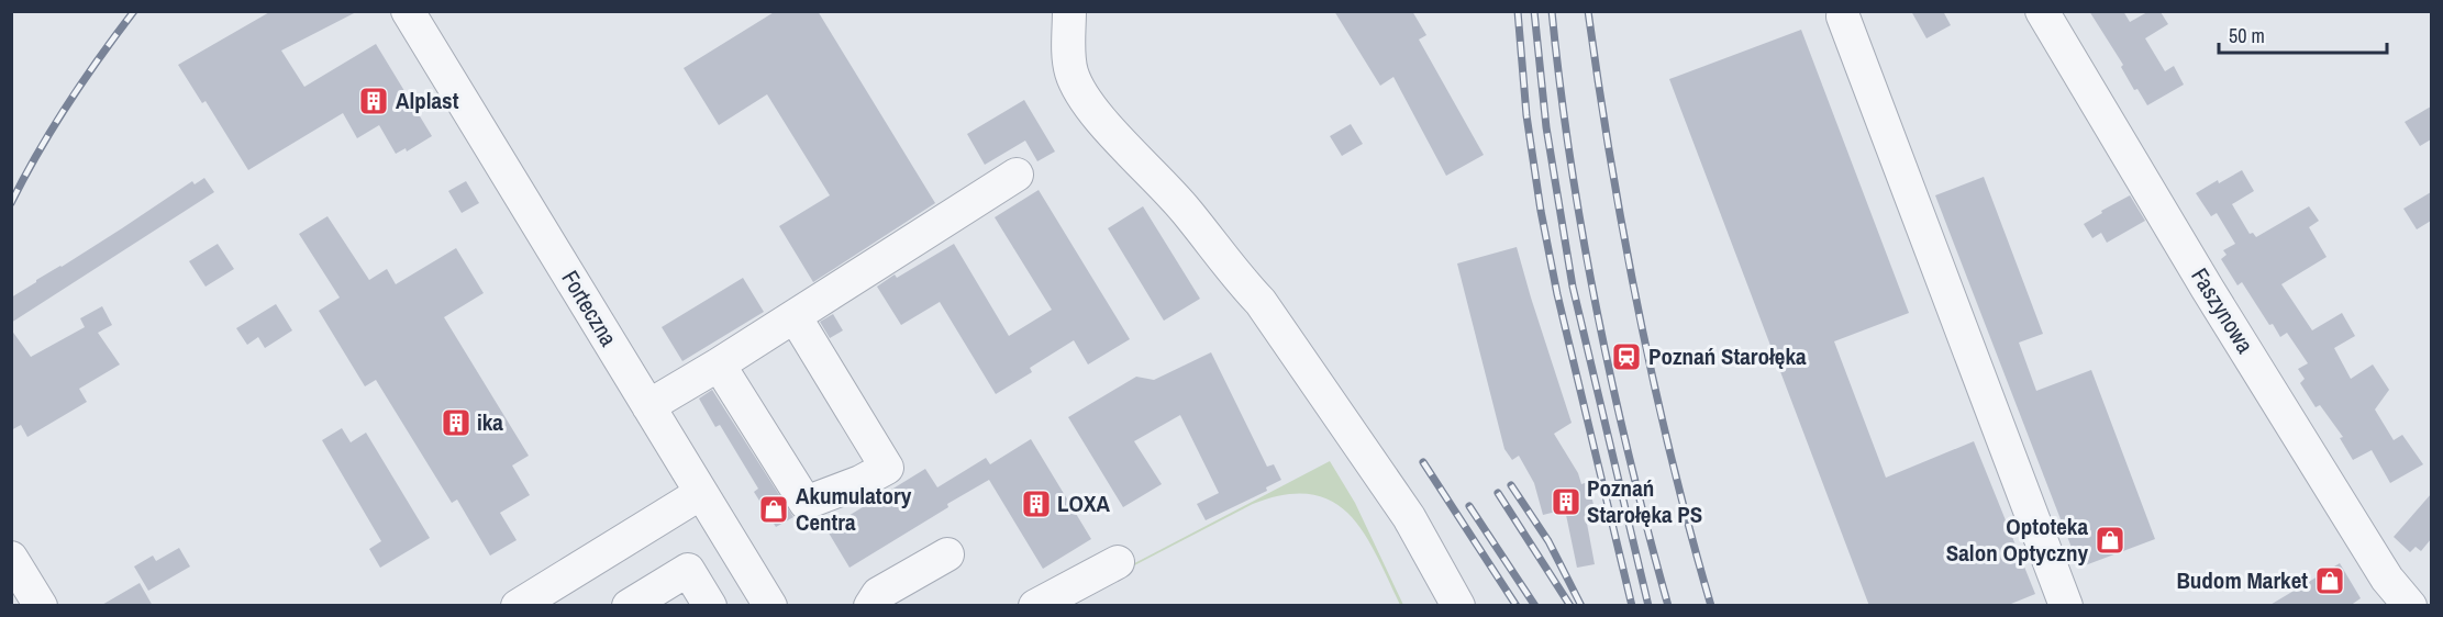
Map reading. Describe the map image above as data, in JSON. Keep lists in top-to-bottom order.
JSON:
{
  "streets": {
    "street": ["Forteczna", "Faszynowa"]
  },
  "places": {
    "building": [
      "Alplast",
      "ika",
      "Poznań Starołęka PS",
      "LOXA"
    ],
    "station": ["Poznań Starołęka"],
    "shop": ["Akumulatory Centra", "Optoteka Salon Optyczny", "Budom Market"]
  },
  "scale_bar": "50 m"
}
